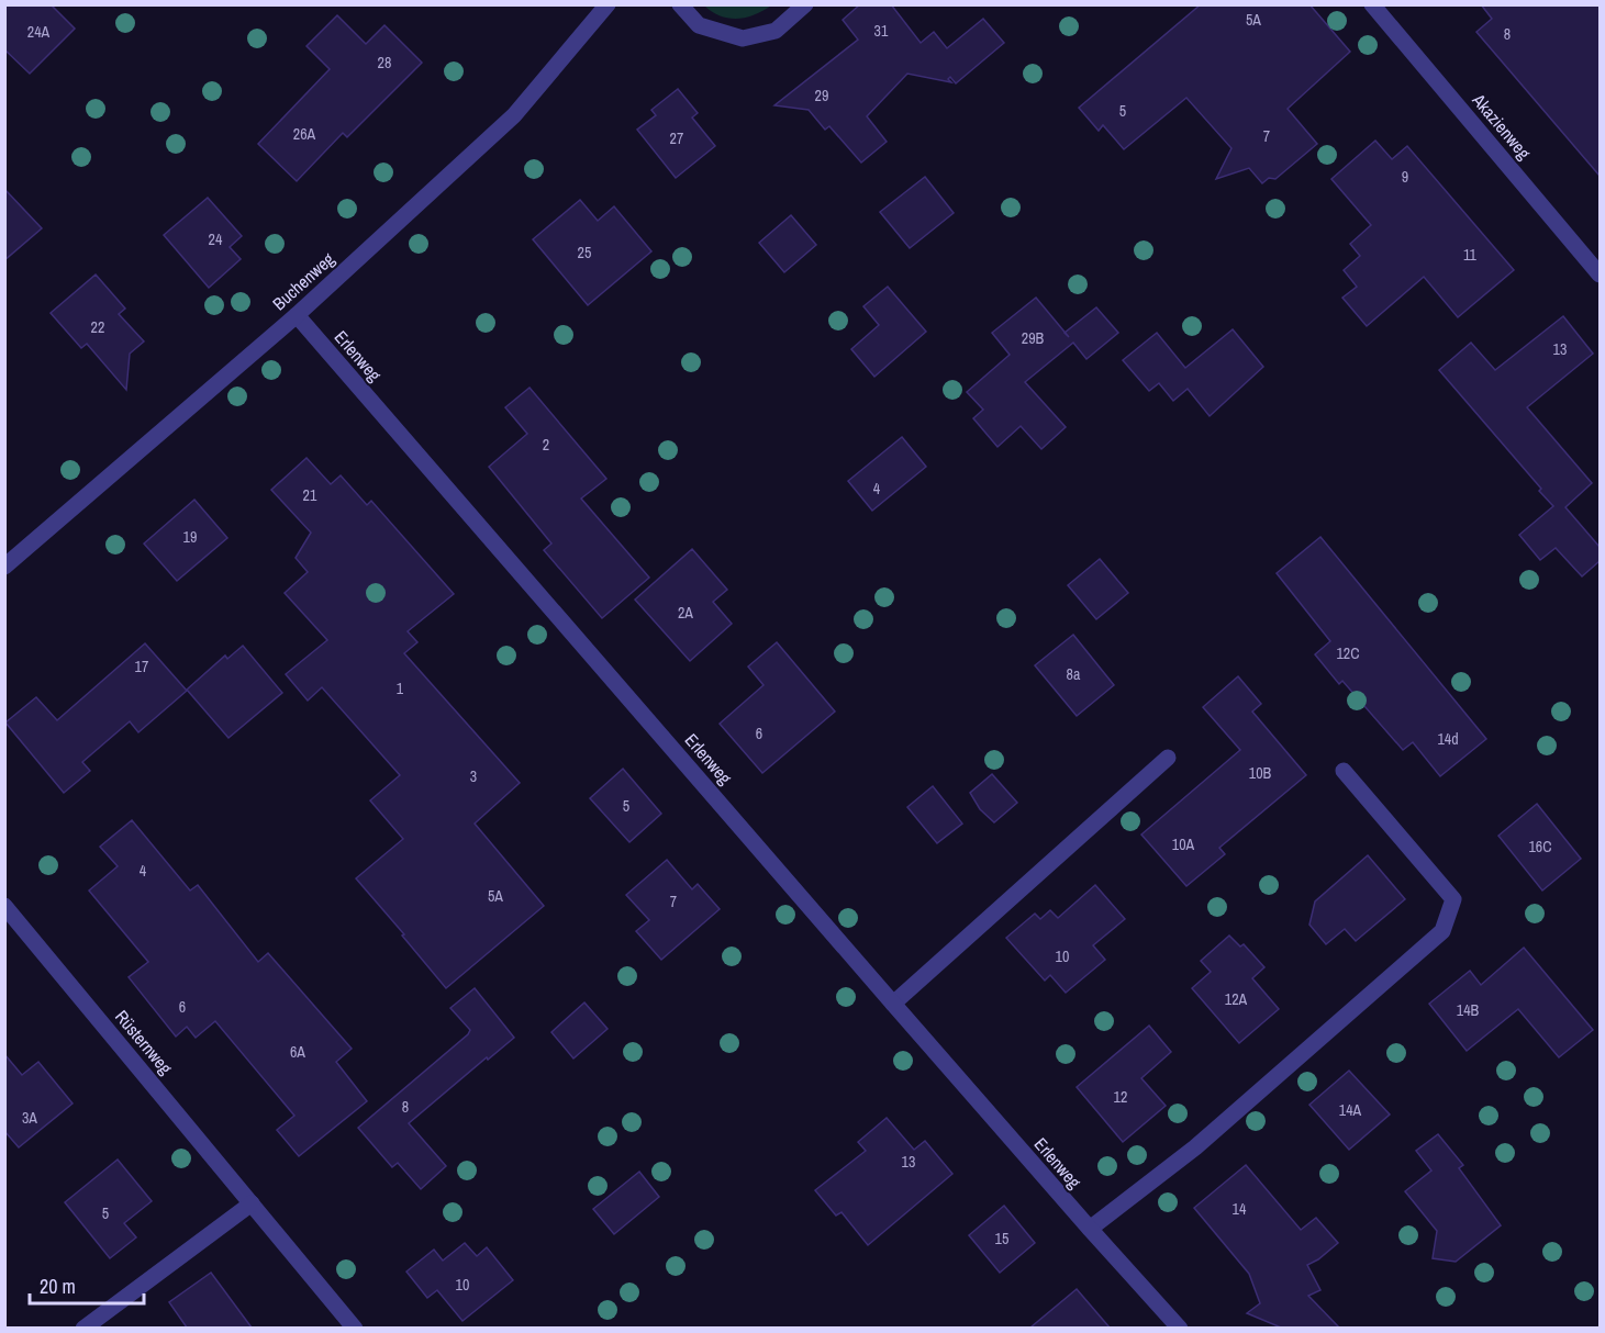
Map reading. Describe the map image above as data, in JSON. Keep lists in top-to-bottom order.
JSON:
{
  "streets": {
    "street": [
      "Akazienweg",
      "Buchenweg",
      "Erlenweg",
      "Rüsternweg"
    ]
  },
  "crossings": [
    ["Buchenweg", "Erlenweg"]
  ],
  "house_numbers": [
    "5A",
    "31",
    "24A",
    "8",
    "28",
    "29",
    "5",
    "26A",
    "7",
    "27",
    "9",
    "24",
    "25",
    "11",
    "22",
    "29B",
    "13",
    "2",
    "4",
    "21",
    "19",
    "2A",
    "12C",
    "17",
    "8a",
    "1",
    "6",
    "14d",
    "10B",
    "3",
    "5",
    "10A",
    "16C",
    "4",
    "5A",
    "7",
    "10",
    "12A",
    "6",
    "14B",
    "6A",
    "12",
    "8",
    "14A",
    "3A",
    "13",
    "14",
    "5",
    "15",
    "10"
  ],
  "scale_bar": "20 m"
}
